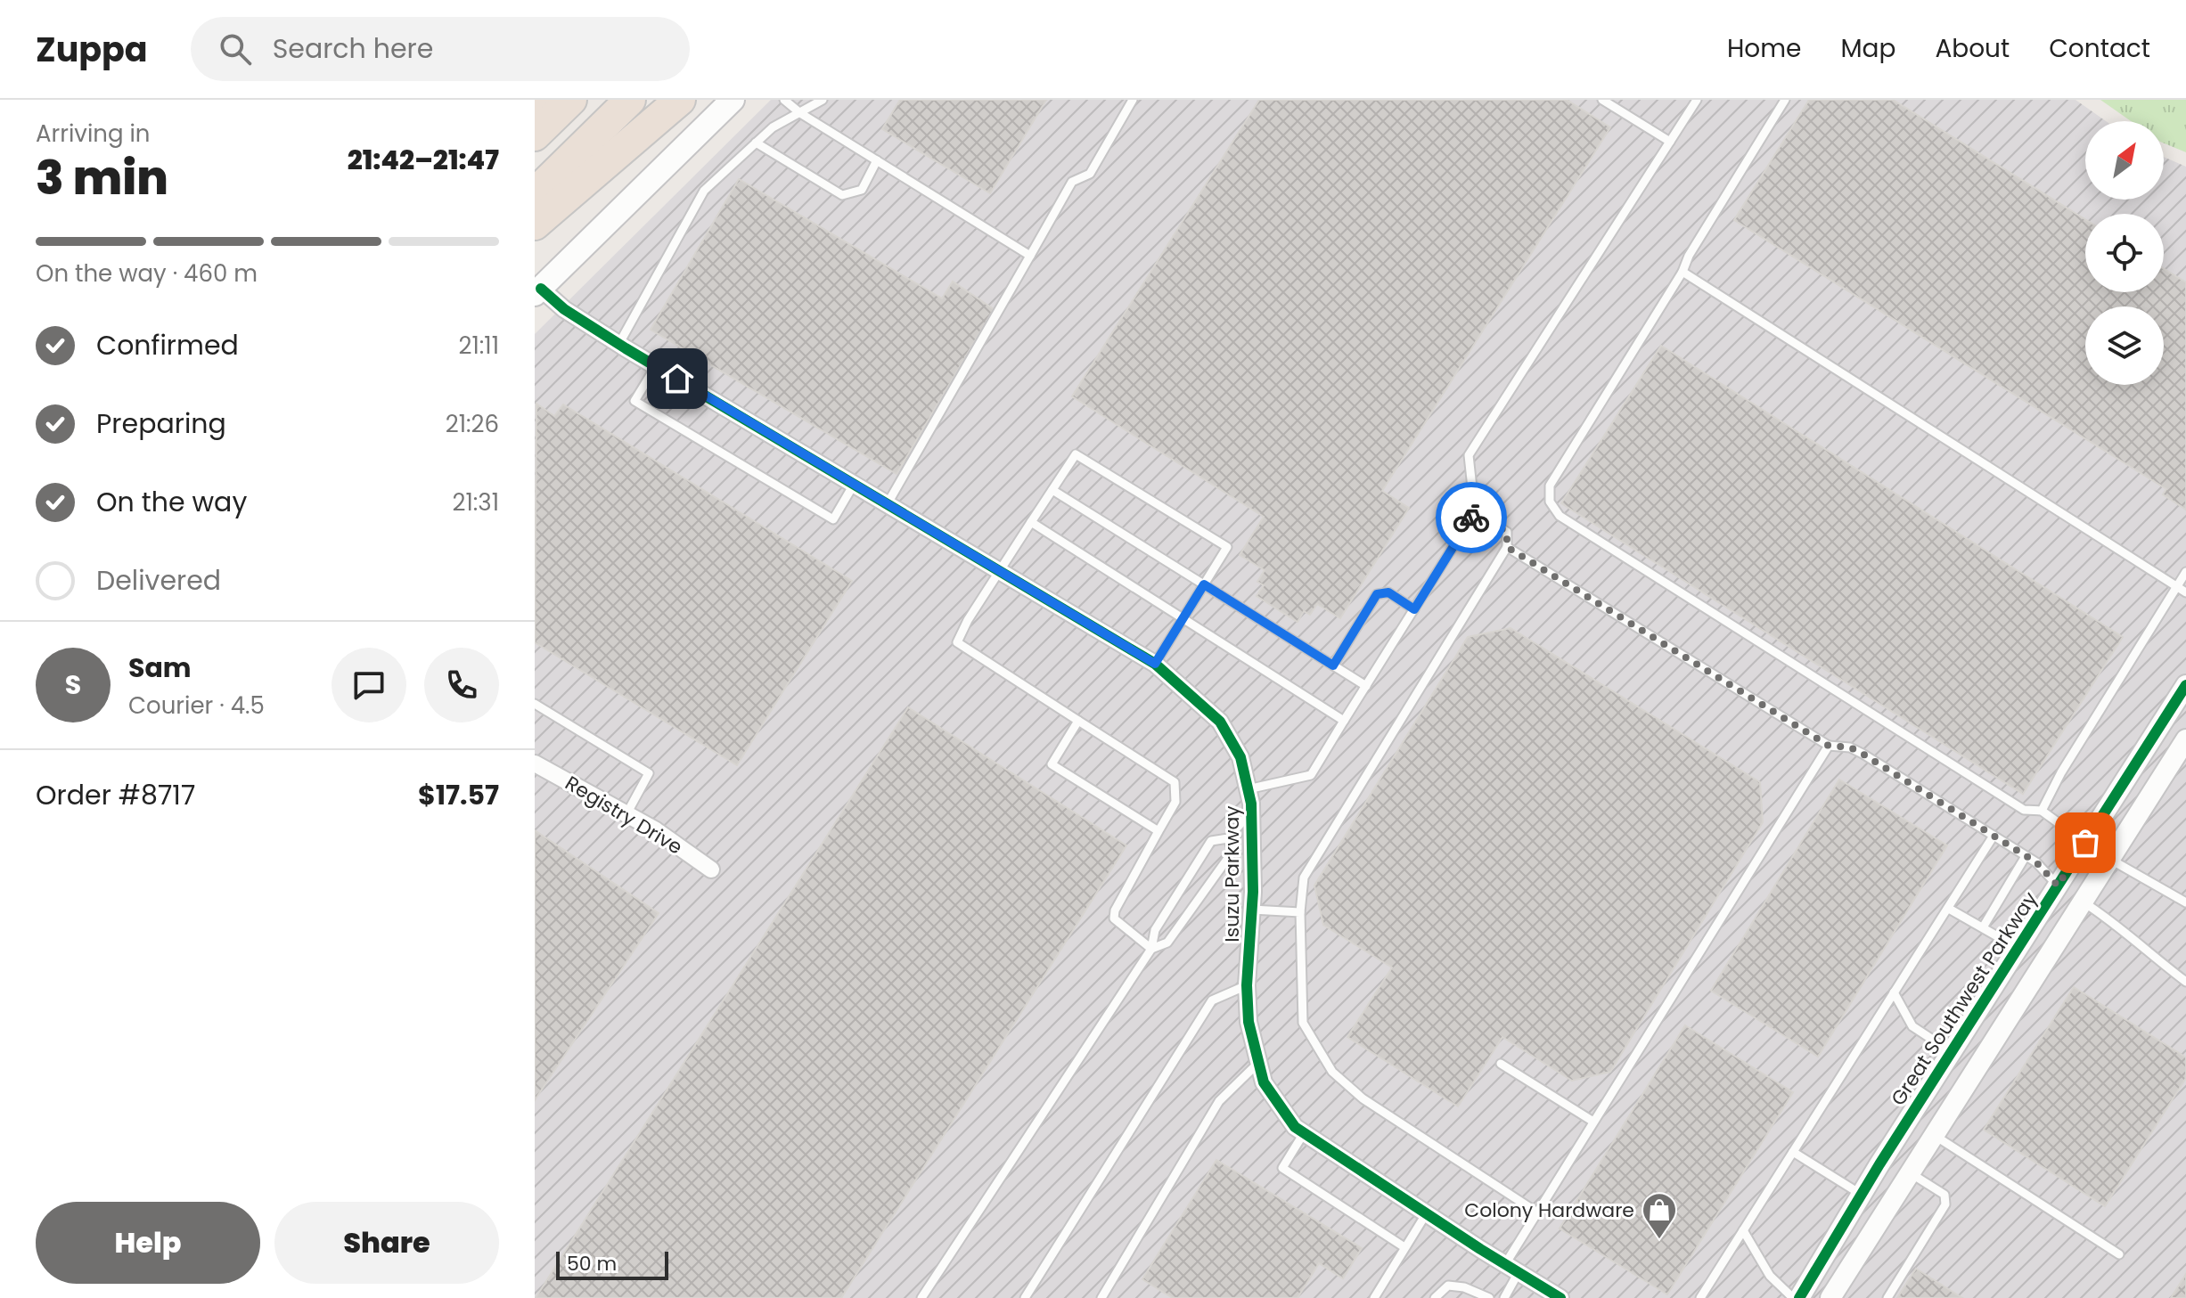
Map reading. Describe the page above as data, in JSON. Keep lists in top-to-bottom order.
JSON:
{
  "streets": {
    "street": ["Registry Drive", "Isuzu Parkway", "Great Southwest Parkway"]
  },
  "places": {
    "shop": ["Colony Hardware"]
  },
  "scale_bar": "50 m",
  "north": "top right",
  "page": {
    "header": "Zuppa",
    "search": "Search here",
    "nav": [
      "Home",
      "Map",
      "About",
      "Contact"
    ],
    "heading": ["3 min", "Arriving in", "21:42–21:47"],
    "panel": [
      "Sam",
      "Courier · 4.5",
      "Order #8717",
      "$17.57"
    ],
    "bar": "On the way · 460 m",
    "list": [
      ["Confirmed", "21:11"],
      ["Preparing", "21:26"],
      ["On the way", "21:31"],
      "Delivered"
    ],
    "round": "S",
    "buttons": ["Help", "Share"],
    "scale": "50 m"
  }
}
